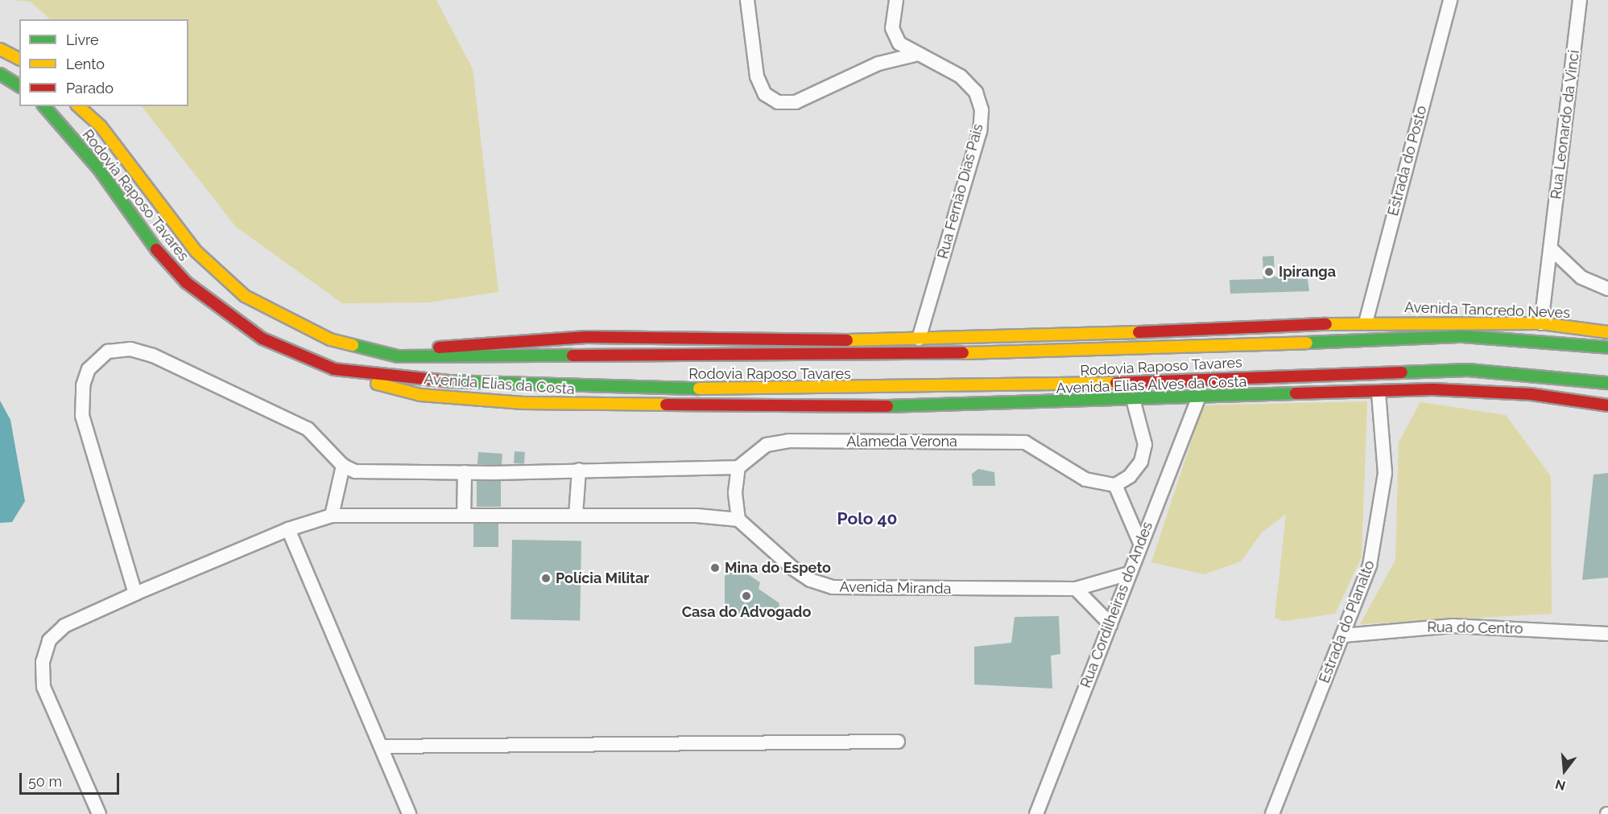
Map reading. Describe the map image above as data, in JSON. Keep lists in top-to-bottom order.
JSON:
{
  "streets": {
    "main road": [
      "Rodovia Raposo Tavares",
      "Avenida Tancredo Neves",
      "Avenida Elias da Costa",
      "Avenida Elias Alves da Costa"
    ],
    "street": [
      "Rua Leonardo da Vinci",
      "Estrada do Posto",
      "Rua Fernão Dias Pais",
      "Alameda Verona",
      "Avenida Miranda",
      "Rua Cordilheiras do Andes",
      "Estrada do Planalto",
      "Rua do Centro"
    ]
  },
  "crossings": [
    ["Rua Leonardo da Vinci", "Avenida Tancredo Neves"],
    ["Estrada do Posto", "Avenida Tancredo Neves"],
    ["Rua Fernão Dias Pais", "Avenida Tancredo Neves"],
    ["Rodovia Raposo Tavares", "Avenida Tancredo Neves"],
    ["Rodovia Raposo Tavares", "Avenida Elias da Costa"],
    ["Avenida Elias da Costa", "Avenida Elias Alves da Costa"],
    ["Avenida Elias Alves da Costa", "Rua Cordilheiras do Andes"],
    ["Avenida Elias Alves da Costa", "Estrada do Planalto"],
    ["Avenida Miranda", "Rua Cordilheiras do Andes"],
    ["Estrada do Planalto", "Rua do Centro"]
  ],
  "districts": ["Polo 40"],
  "places": [
    "Ipiranga",
    "Mina do Espeto",
    "Polícia Militar",
    "Casa do Advogado"
  ],
  "legend": ["Livre", "Lento", "Parado"],
  "scale_bar": "50 m",
  "north": "bottom"
}
